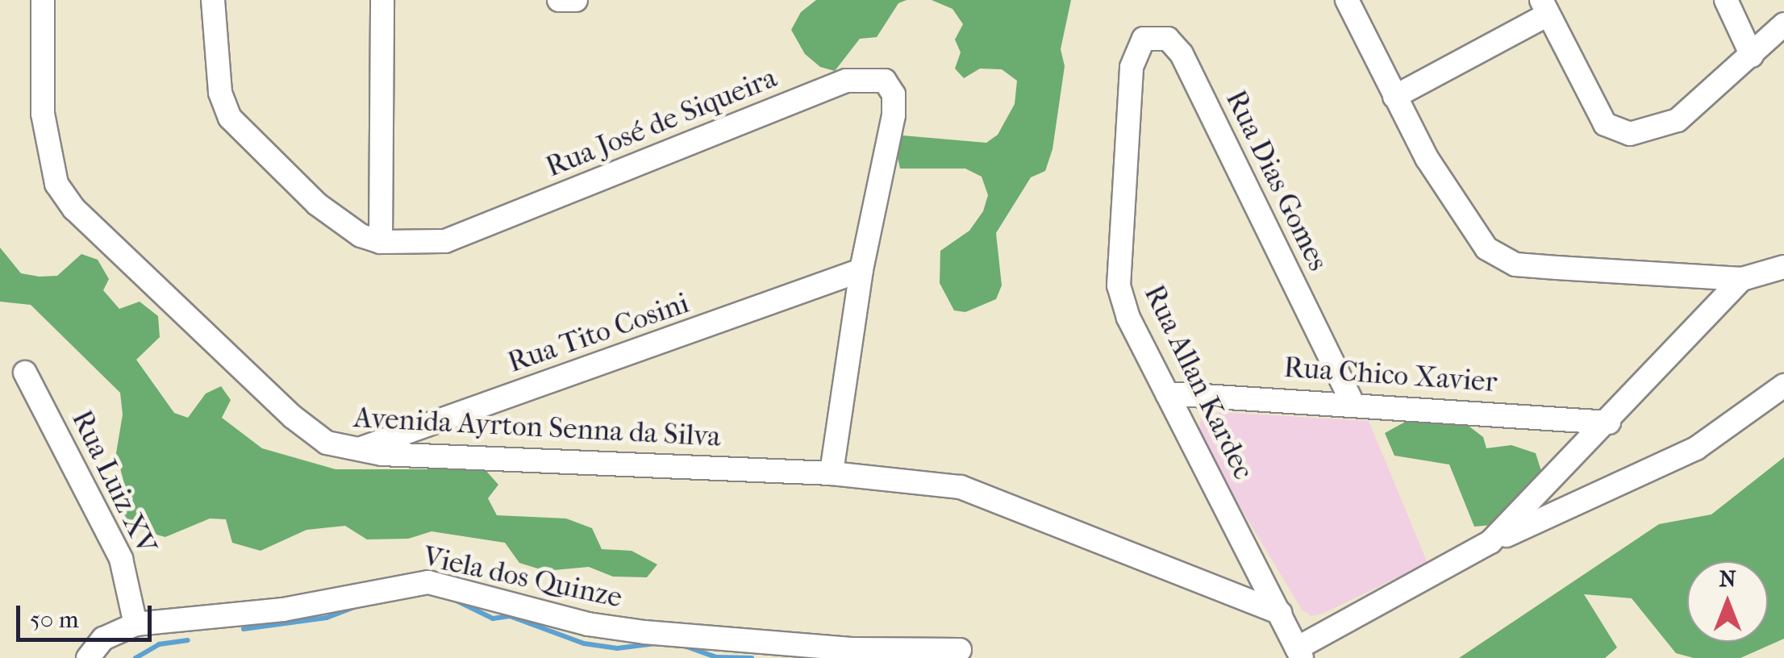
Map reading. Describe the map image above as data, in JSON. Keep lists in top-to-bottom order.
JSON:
{
  "streets": {
    "street": [
      "Rua José de Siqueira",
      "Rua Dias Gomes",
      "Rua Tito Cosini",
      "Rua Chico Xavier",
      "Rua Allan Kardec",
      "Avenida Ayrton Senna da Silva",
      "Rua Luiz XV",
      "Viela dos Quinze"
    ]
  },
  "crossings": [
    ["Rua José de Siqueira", "Rua Tito Cosini"],
    ["Rua José de Siqueira", "Avenida Ayrton Senna da Silva"],
    ["Rua Dias Gomes", "Rua Chico Xavier"],
    ["Rua Dias Gomes", "Rua Allan Kardec"],
    ["Rua Tito Cosini", "Avenida Ayrton Senna da Silva"],
    ["Rua Chico Xavier", "Rua Allan Kardec"],
    ["Rua Allan Kardec", "Avenida Ayrton Senna da Silva"],
    ["Rua Luiz XV", "Viela dos Quinze"]
  ],
  "scale_bar": "50 m",
  "north": "top"
}
